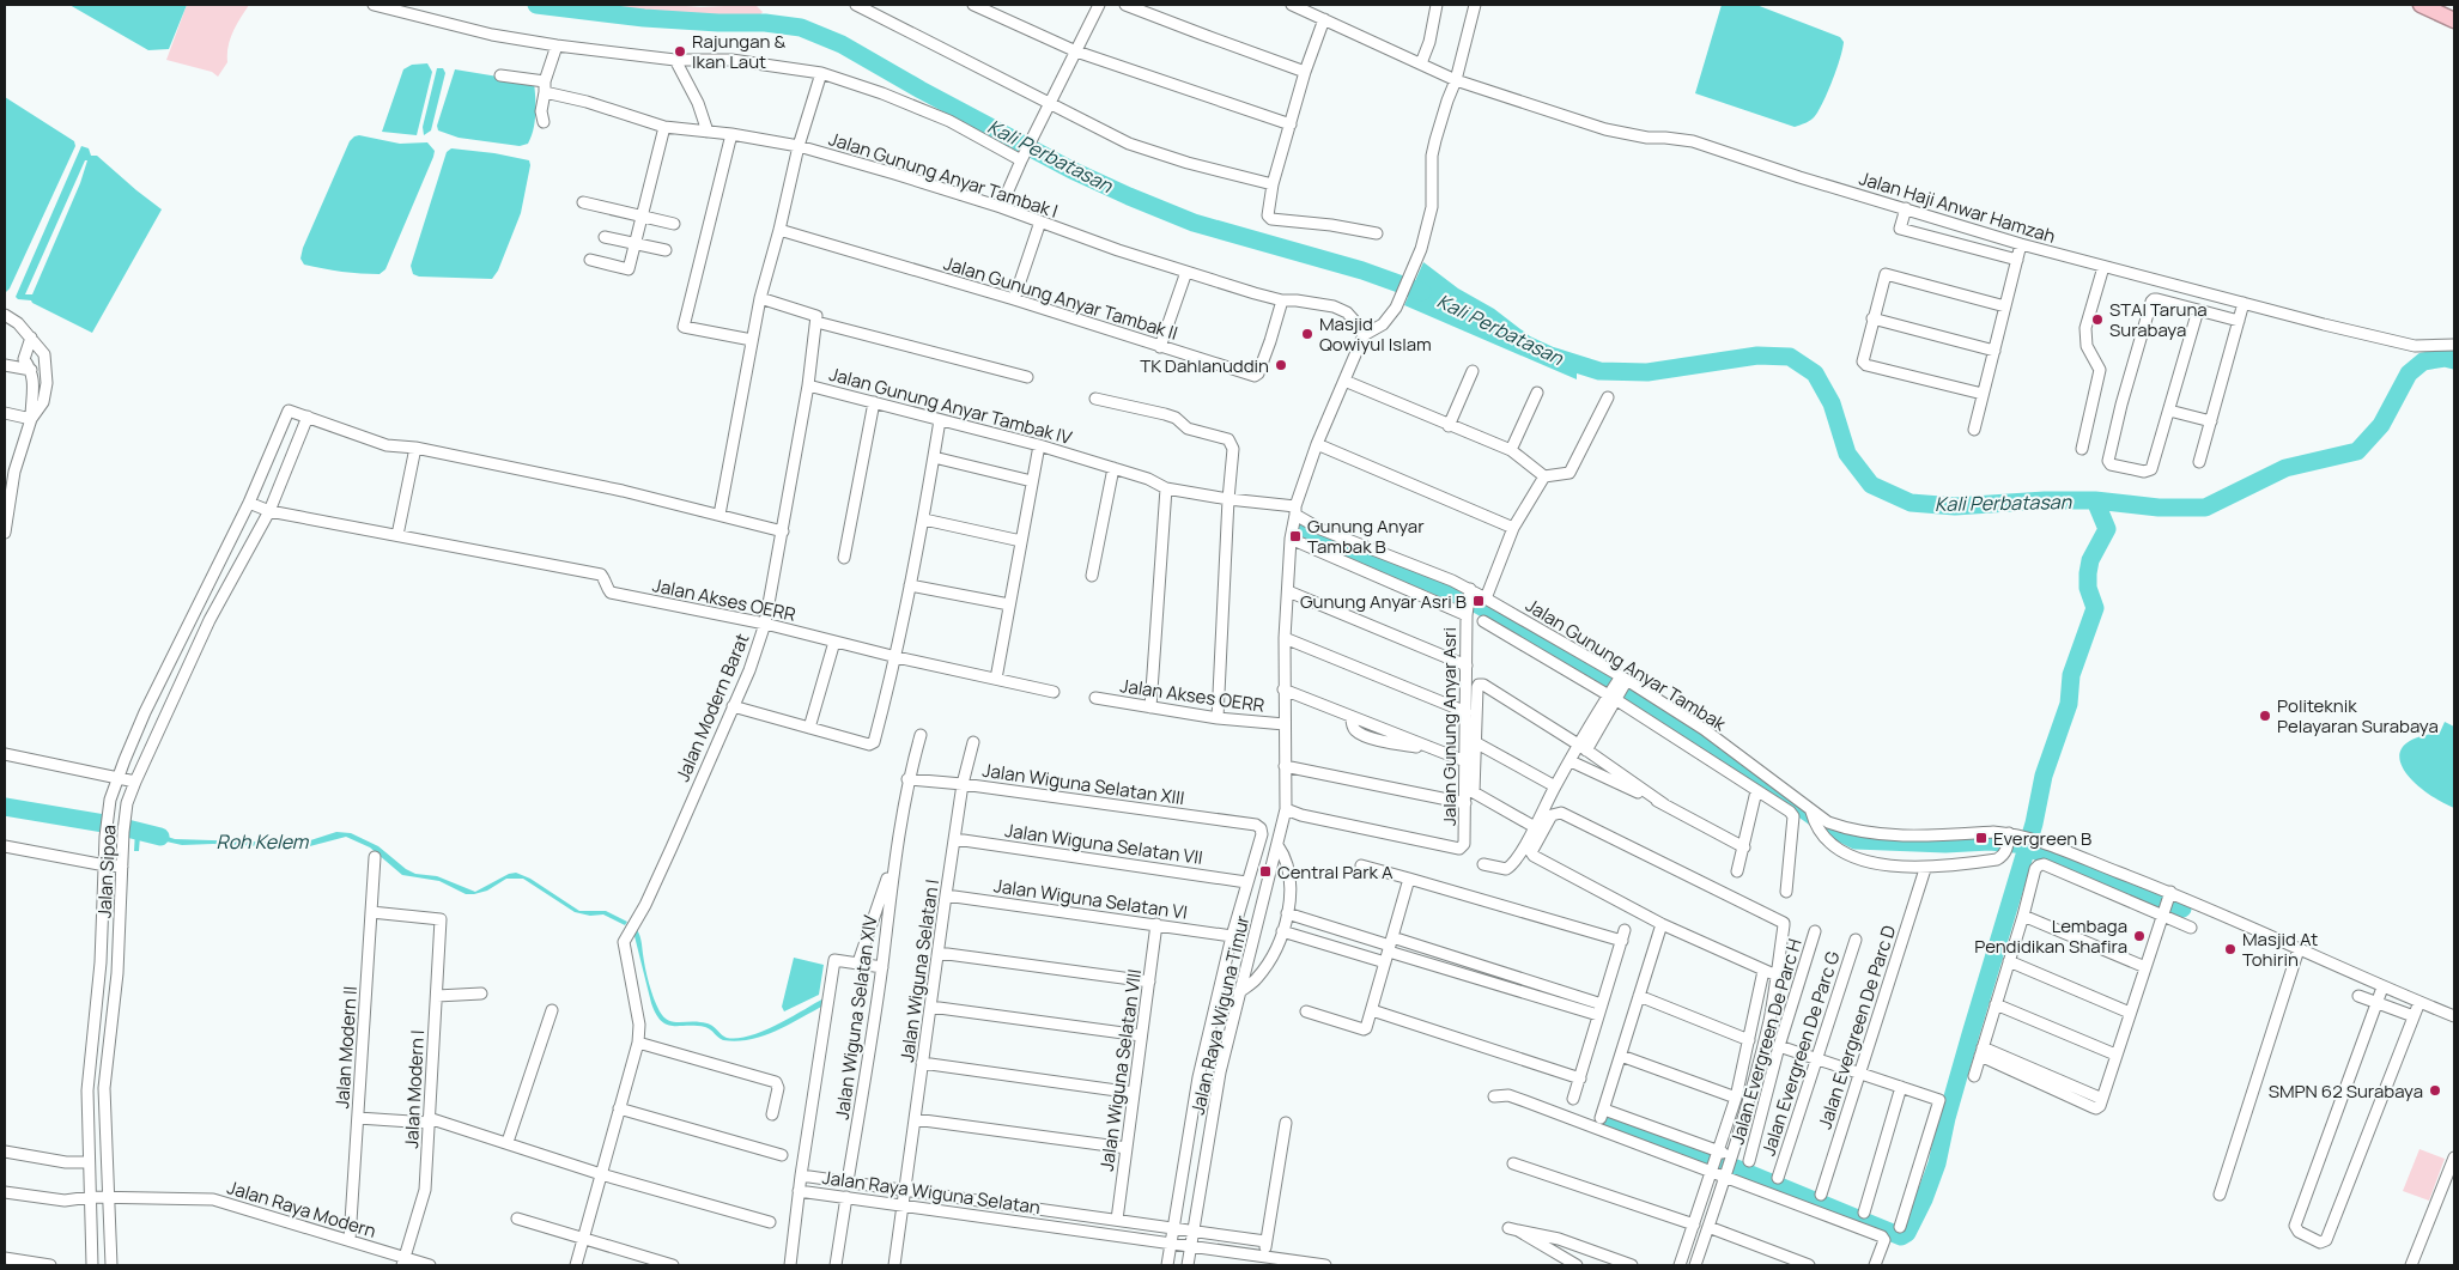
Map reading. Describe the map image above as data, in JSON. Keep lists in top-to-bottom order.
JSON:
{
  "streets": {
    "street": [
      "Jalan Gunung Anyar Tambak I",
      "Jalan Haji Anwar Hamzah",
      "Jalan Gunung Anyar Tambak II",
      "Jalan Gunung Anyar Tambak IV",
      "Jalan Akses OERR",
      "Jalan Gunung Anyar Tambak",
      "Jalan Modern Barat",
      "Jalan Gunung Anyar Asri",
      "Jalan Wiguna Selatan XIII",
      "Jalan Wiguna Selatan VII",
      "Jalan Sipoa",
      "Jalan Wiguna Selatan VI",
      "Jalan Wiguna Selatan I",
      "Jalan Raya Wiguna Timur",
      "Jalan Wiguna Selatan XIV",
      "Jalan Evergreen De Parc D",
      "Jalan Evergreen De Parc H",
      "Jalan Modern II",
      "Jalan Evergreen De Parc G",
      "Jalan Wiguna Selatan VIII",
      "Jalan Modern I",
      "Jalan Raya Wiguna Selatan",
      "Jalan Raya Modern"
    ]
  },
  "crossings": [
    ["Jalan Gunung Anyar Tambak I", "Jalan Gunung Anyar Tambak II"],
    ["Jalan Gunung Anyar Tambak I", "Jalan Raya Wiguna Timur"],
    ["Jalan Gunung Anyar Tambak IV", "Jalan Gunung Anyar Tambak"],
    ["Jalan Gunung Anyar Tambak IV", "Jalan Modern Barat"],
    ["Jalan Gunung Anyar Tambak IV", "Jalan Raya Wiguna Timur"],
    ["Jalan Akses OERR", "Jalan Modern Barat"],
    ["Jalan Akses OERR", "Jalan Raya Wiguna Timur"],
    ["Jalan Gunung Anyar Tambak", "Jalan Gunung Anyar Asri"],
    ["Jalan Gunung Anyar Tambak", "Jalan Raya Wiguna Timur"],
    ["Jalan Gunung Anyar Asri", "Jalan Raya Wiguna Timur"],
    ["Jalan Wiguna Selatan XIII", "Jalan Wiguna Selatan I"],
    ["Jalan Wiguna Selatan XIII", "Jalan Raya Wiguna Timur"],
    ["Jalan Wiguna Selatan XIII", "Jalan Wiguna Selatan XIV"],
    ["Jalan Wiguna Selatan VII", "Jalan Wiguna Selatan I"],
    ["Jalan Wiguna Selatan VII", "Jalan Raya Wiguna Timur"],
    ["Jalan Sipoa", "Jalan Raya Modern"],
    ["Jalan Wiguna Selatan VI", "Jalan Wiguna Selatan I"],
    ["Jalan Wiguna Selatan VI", "Jalan Raya Wiguna Timur"],
    ["Jalan Wiguna Selatan VI", "Jalan Wiguna Selatan VIII"],
    ["Jalan Wiguna Selatan I", "Jalan Raya Wiguna Selatan"],
    ["Jalan Raya Wiguna Timur", "Jalan Raya Wiguna Selatan"],
    ["Jalan Wiguna Selatan XIV", "Jalan Raya Wiguna Selatan"],
    ["Jalan Modern II", "Jalan Modern I"],
    ["Jalan Modern II", "Jalan Raya Modern"],
    ["Jalan Wiguna Selatan VIII", "Jalan Raya Wiguna Selatan"],
    ["Jalan Modern I", "Jalan Raya Modern"]
  ],
  "water": ["Kali Perbatasan", "Roh Kelem"],
  "places": {
    "other": [
      "Rajungan & Ikan Laut",
      "STAI Taruna Surabaya",
      "Masjid Qowiyul Islam",
      "TK Dahlanuddin",
      "Politeknik Pelayaran Surabaya",
      "Lembaga Pendidikan Shafira",
      "Masjid At Tohirin",
      "SMPN 62 Surabaya"
    ],
    "transit": [
      "Gunung Anyar Tambak B",
      "Gunung Anyar Asri B",
      "Evergreen B",
      "Central Park A"
    ]
  }
}
